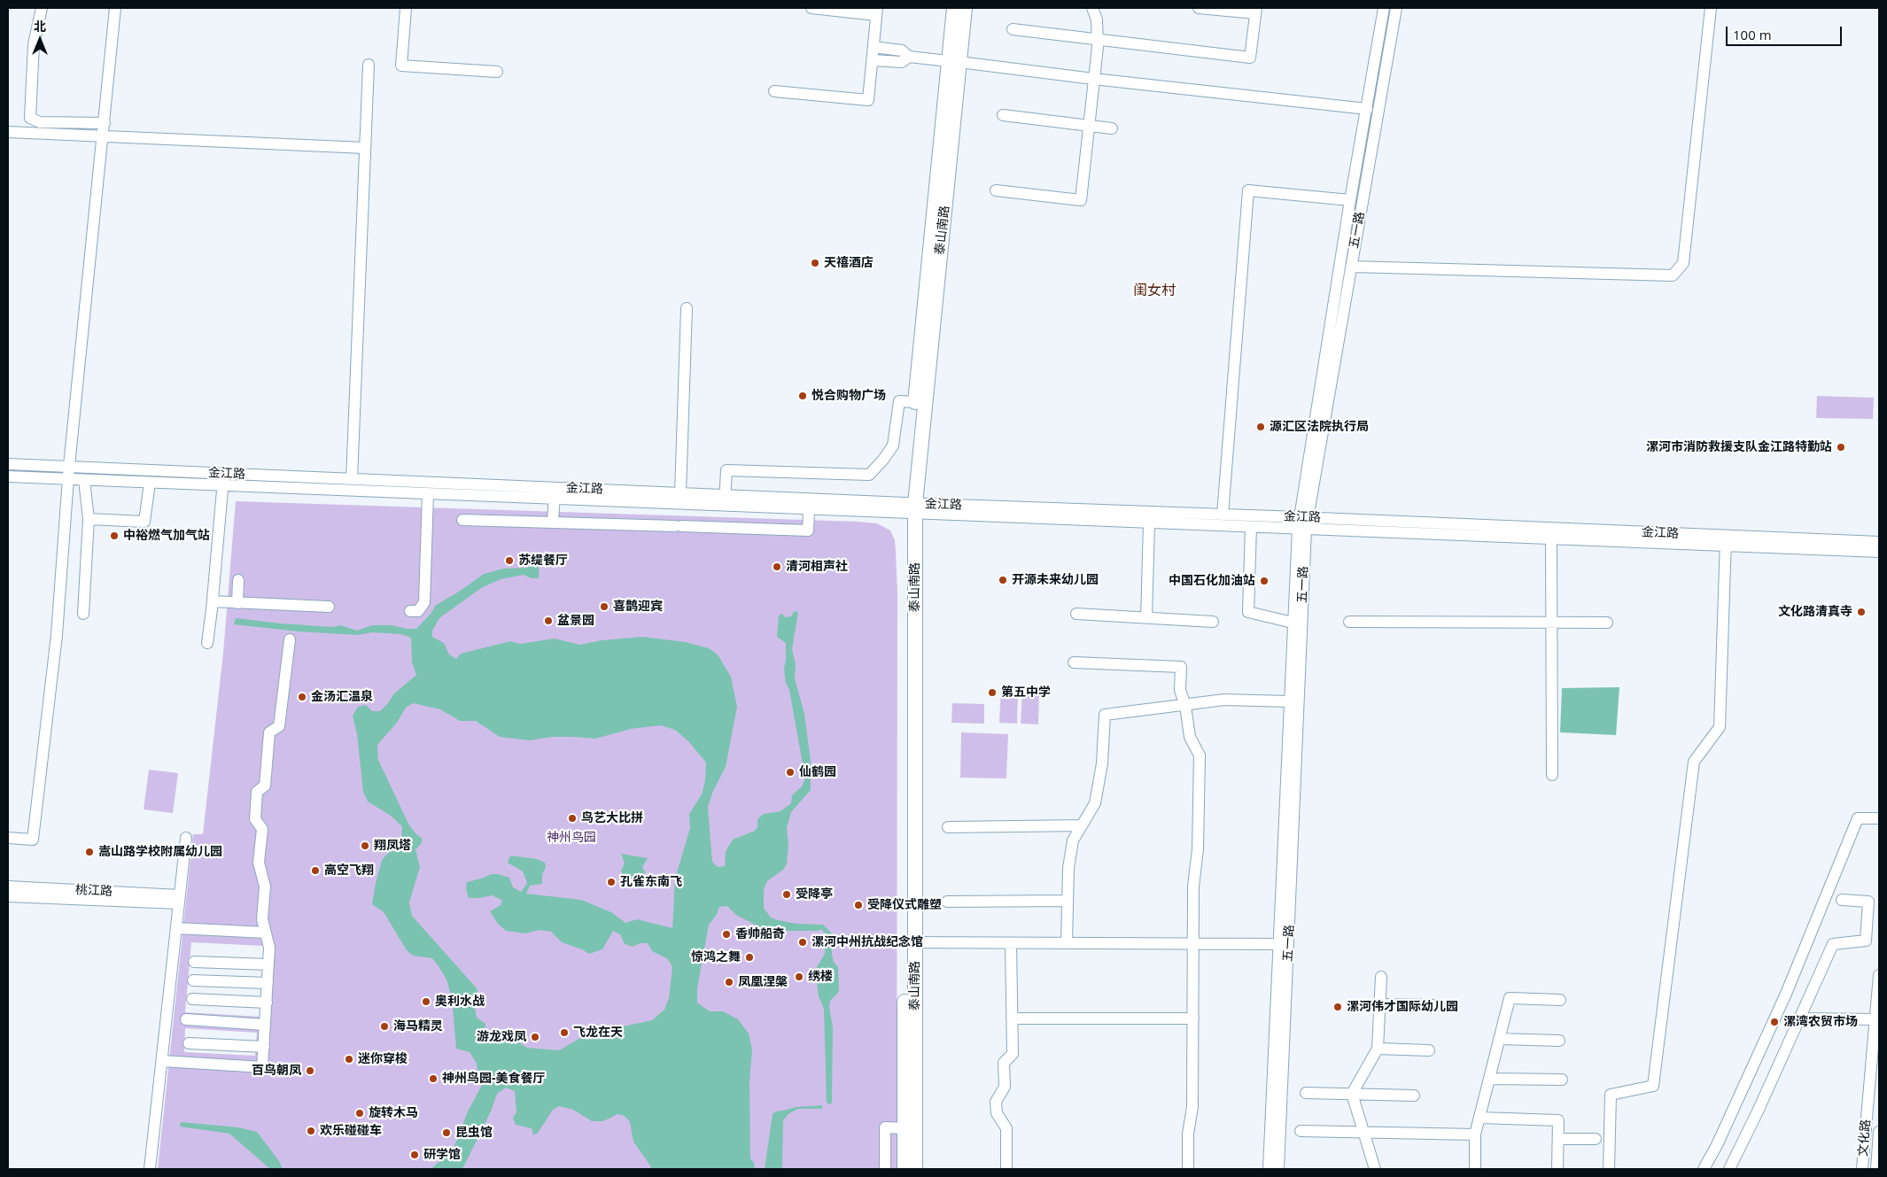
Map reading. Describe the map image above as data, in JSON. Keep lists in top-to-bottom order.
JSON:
{
  "streets": {
    "main road": ["泰山南路"],
    "street": [
      "五一路",
      "金江路",
      "桃江路",
      "文化路"
    ]
  },
  "crossings": [
    ["泰山南路", "金江路"],
    ["五一路", "金江路"]
  ],
  "districts": ["闺女村"],
  "parks": ["神州鸟园"],
  "places": [
    "天禧酒店",
    "悦合购物广场",
    "源汇区法院执行局",
    "漯河市消防救援支队金江路特勤站",
    "中裕燃气加气站",
    "苏缇餐厅",
    "清河相声社",
    "开源未来幼儿园",
    "中国石化加油站",
    "喜鹊迎宾",
    "文化路清真寺",
    "盆景园",
    "第五中学",
    "金汤汇温泉",
    "仙鹤园",
    "鸟艺大比拼",
    "翔凤塔",
    "嵩山路学校附属幼儿园",
    "高空飞翔",
    "孔雀东南飞",
    "受降亭",
    "受降仪式雕塑",
    "香帅船奇",
    "漯河中州抗战纪念馆",
    "惊鸿之舞",
    "绣楼",
    "凤凰涅槃",
    "奥利水战",
    "漯河伟才国际幼儿园",
    "漯湾农贸市场",
    "海马精灵",
    "飞龙在天",
    "游龙戏凤",
    "迷你穿梭",
    "百鸟朝凤",
    "神州鸟园-美食餐厅",
    "旋转木马",
    "欢乐碰碰车",
    "昆虫馆",
    "研学馆"
  ],
  "scale_bar": "100 m",
  "north": "top"
}
